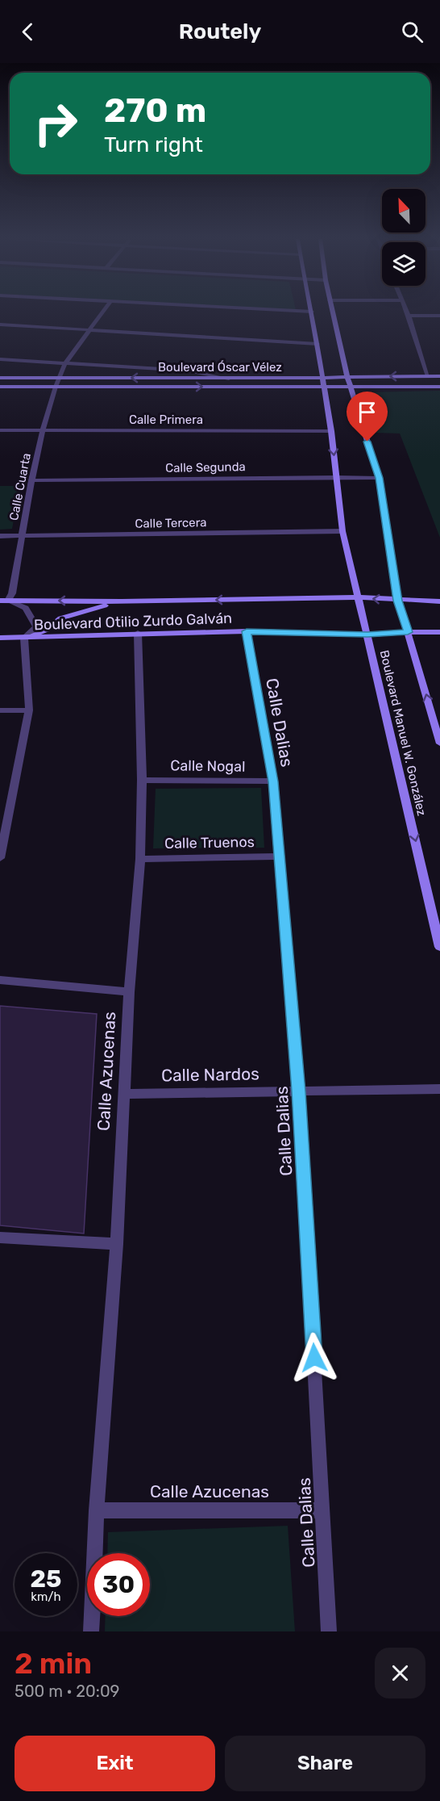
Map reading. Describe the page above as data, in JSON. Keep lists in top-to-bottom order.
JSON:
{
  "streets": {
    "street": [
      "Boulevard Óscar Vélez",
      "Calle Primera",
      "Calle Segunda",
      "Calle Cuarta",
      "Calle Tercera",
      "Boulevard Otilio Zurdo Galván",
      "Calle Dalias",
      "Boulevard Manuel W. González",
      "Calle Nogal",
      "Calle Truenos",
      "Calle Azucenas",
      "Calle Nardos"
    ]
  },
  "crossings": [
    ["Boulevard Óscar Vélez", "Calle Cuarta"],
    ["Boulevard Óscar Vélez", "Boulevard Manuel W. González"],
    ["Calle Primera", "Calle Cuarta"],
    ["Calle Primera", "Boulevard Manuel W. González"],
    ["Calle Segunda", "Calle Cuarta"],
    ["Calle Segunda", "Boulevard Manuel W. González"],
    ["Calle Cuarta", "Calle Tercera"],
    ["Calle Cuarta", "Boulevard Otilio Zurdo Galván"],
    ["Calle Tercera", "Boulevard Manuel W. González"],
    ["Boulevard Otilio Zurdo Galván", "Calle Dalias"],
    ["Boulevard Otilio Zurdo Galván", "Boulevard Manuel W. González"],
    ["Boulevard Otilio Zurdo Galván", "Calle Azucenas"],
    ["Calle Dalias", "Calle Nogal"],
    ["Calle Dalias", "Calle Truenos"],
    ["Calle Dalias", "Calle Azucenas"],
    ["Calle Dalias", "Calle Nardos"],
    ["Calle Nogal", "Calle Azucenas"],
    ["Calle Truenos", "Calle Azucenas"],
    ["Calle Azucenas", "Calle Nardos"]
  ],
  "north": "top left",
  "page": {
    "header": "Routely",
    "turn": ["270 m", "Turn right"],
    "speed": "25 km/h",
    "limit": "30",
    "heading": ["2 min", "500 m · 20:09"],
    "buttons": ["Exit", "Share"]
  }
}
